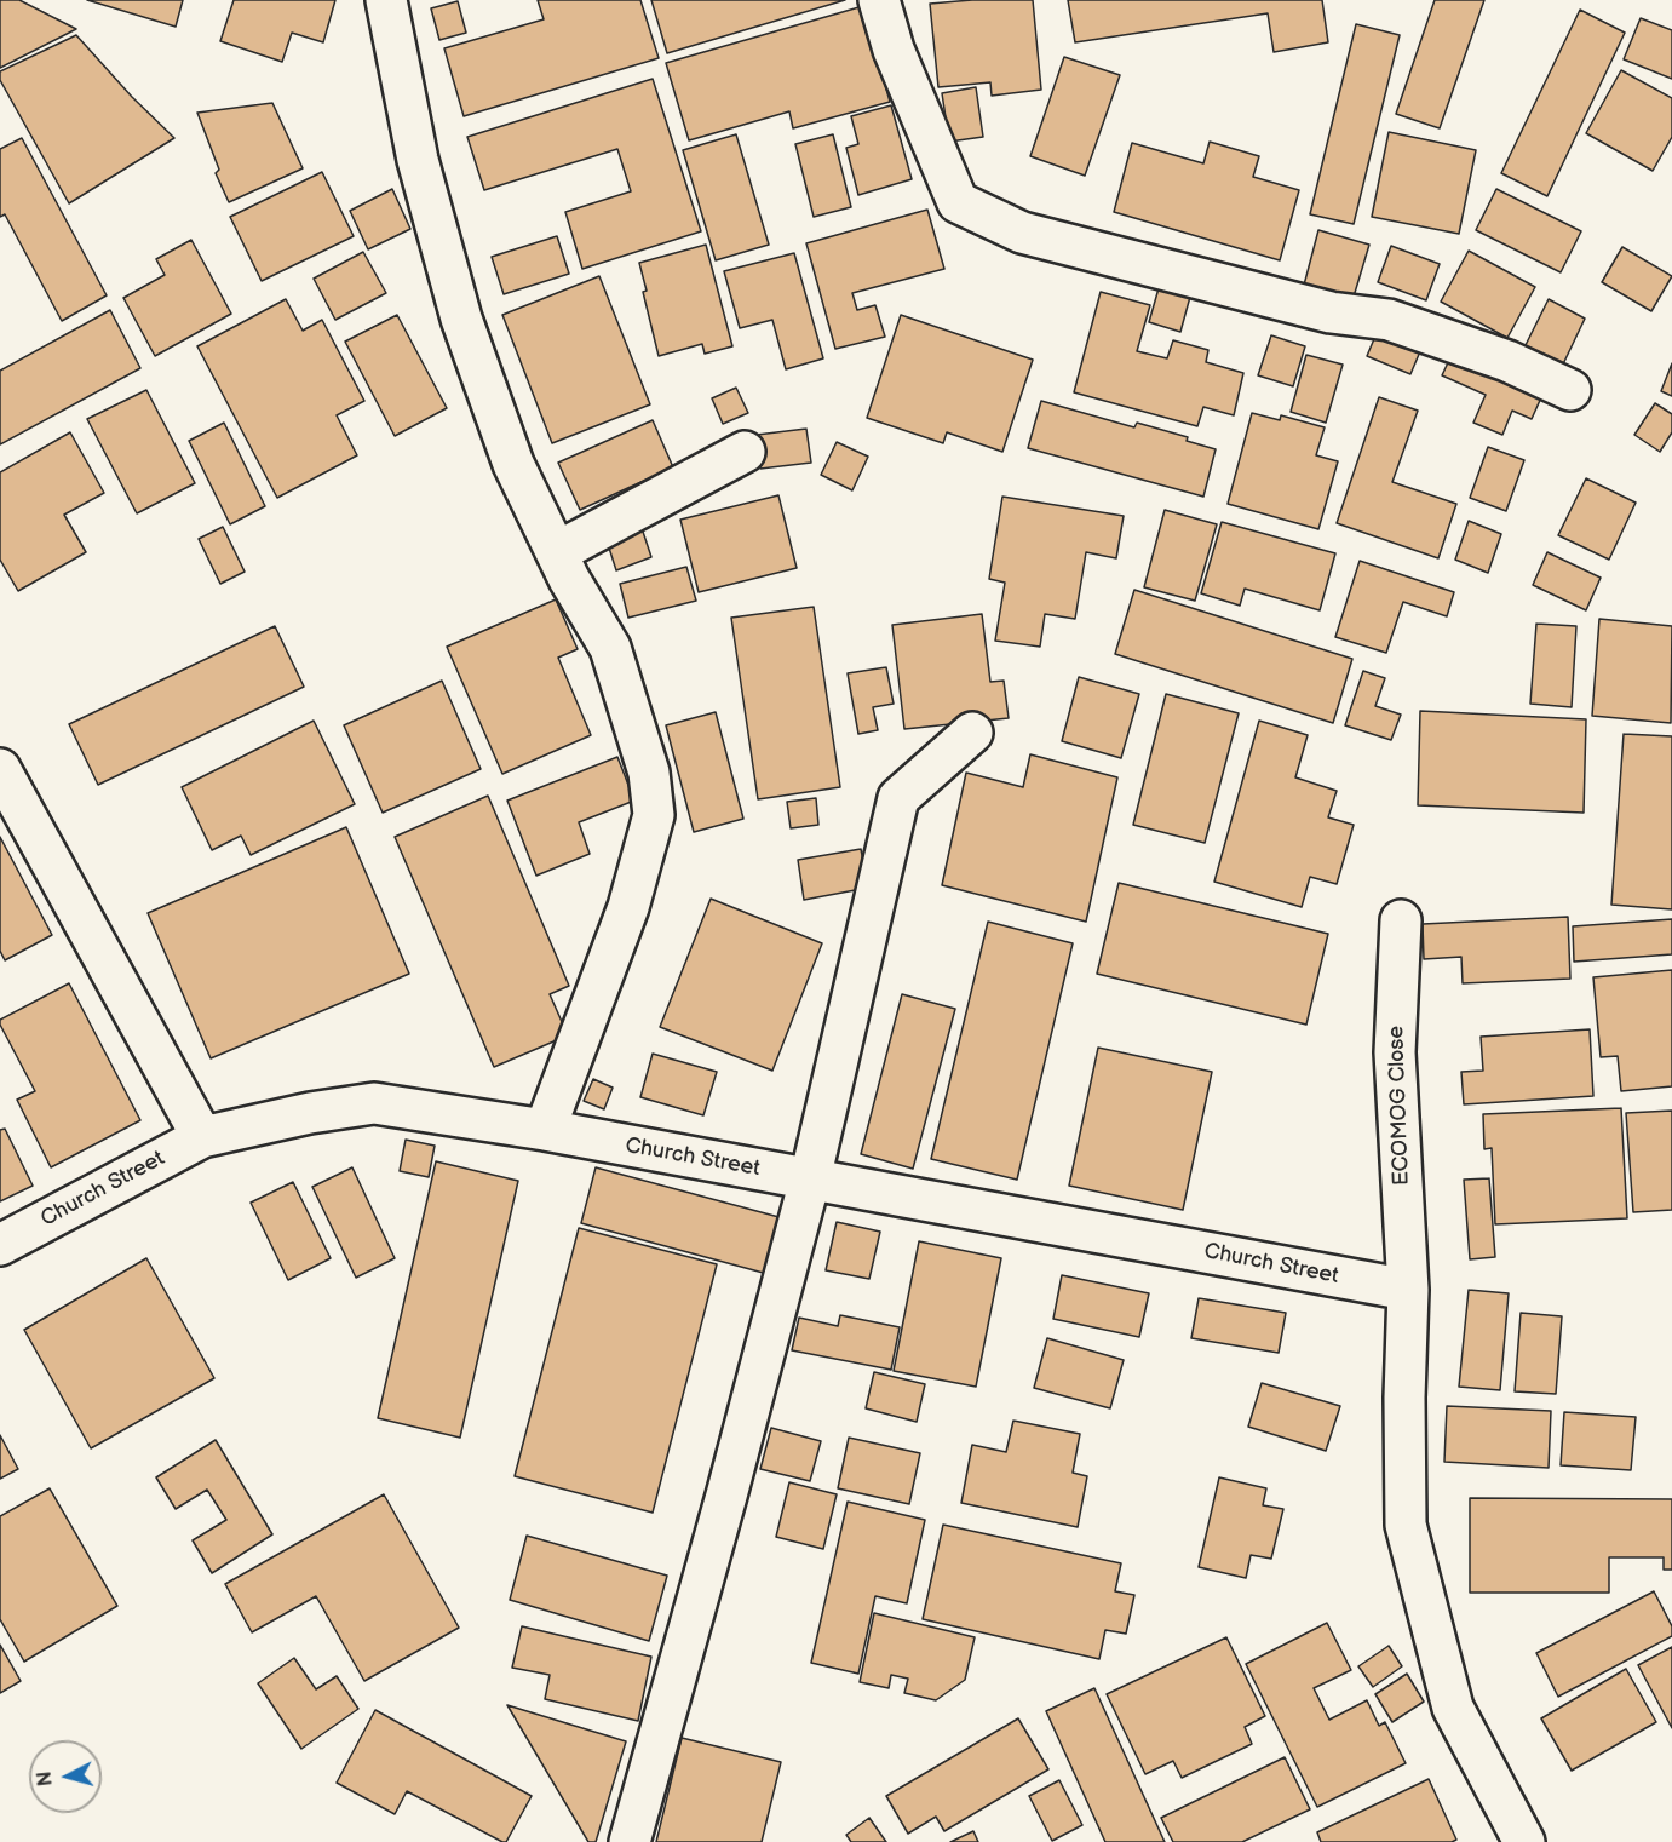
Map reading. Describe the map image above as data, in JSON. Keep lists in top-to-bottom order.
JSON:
{
  "streets": {
    "street": ["ECOMOG Close", "Church Street"]
  },
  "crossings": [
    ["ECOMOG Close", "Church Street"]
  ],
  "north": "left"
}
